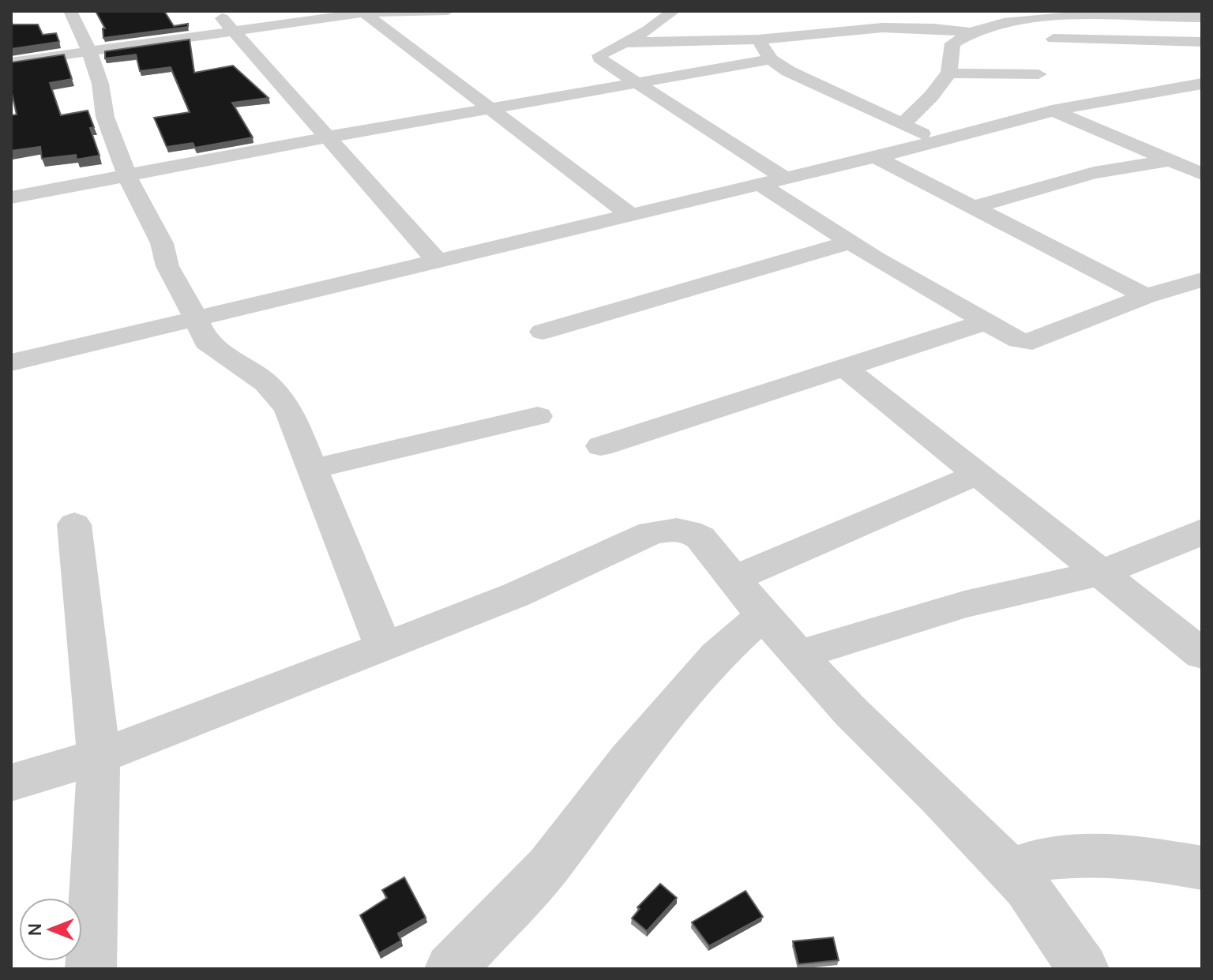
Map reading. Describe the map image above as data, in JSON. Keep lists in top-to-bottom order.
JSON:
{
  "north": "left"
}
